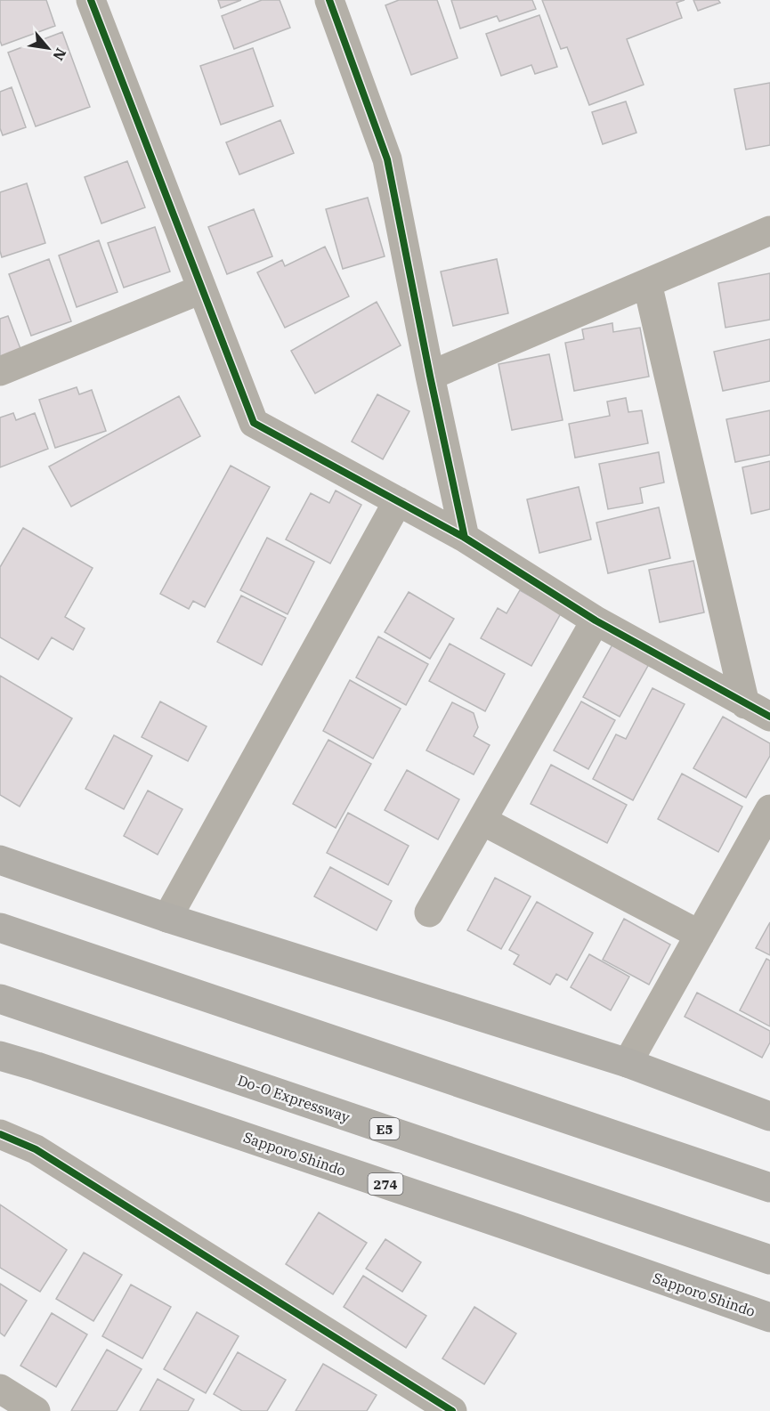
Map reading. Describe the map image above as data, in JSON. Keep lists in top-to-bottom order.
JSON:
{
  "streets": {
    "highway": [
      "Do-O Expressway",
      "E5",
      "Sapporo Shindo",
      "274"
    ]
  },
  "north": "bottom right"
}
